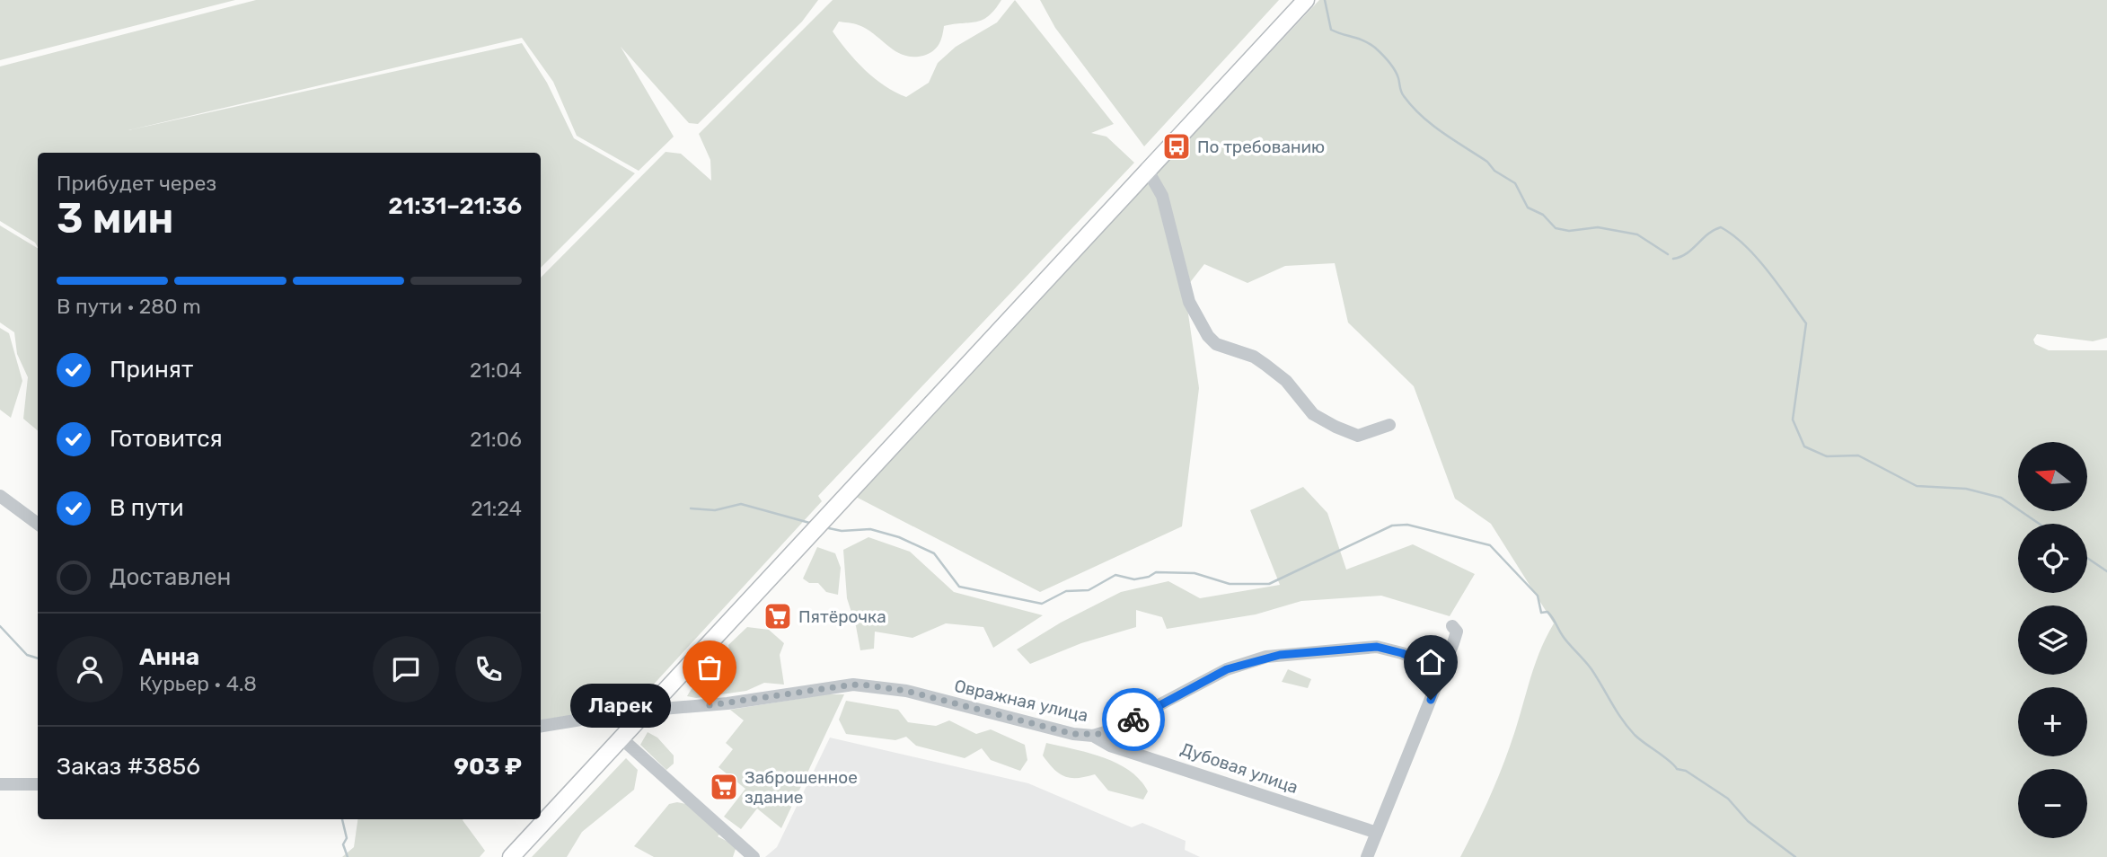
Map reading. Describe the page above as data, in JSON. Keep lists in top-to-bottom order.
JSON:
{
  "streets": {
    "street": ["Овражная улица", "Дубовая улица"]
  },
  "crossings": [
    ["Овражная улица", "Дубовая улица"]
  ],
  "places": {
    "bus stop": ["По требованию"],
    "supermarket": ["Пятёрочка", "Заброшенное здание"],
    "other": ["Ларек"]
  },
  "north": "left",
  "page": {
    "heading": ["3 мин", "Прибудет через", "21:31–21:36"],
    "panel": [
      "Анна",
      "Курьер · 4.8",
      "Заказ #3856",
      "903 ₽"
    ],
    "bar": "В пути · 280 m",
    "list": [
      ["Принят", "21:04"],
      ["Готовится", "21:06"],
      ["В пути", "21:24"],
      "Доставлен"
    ],
    "map_buttons": ["+", "−"],
    "bubble": "Ларек"
  }
}
